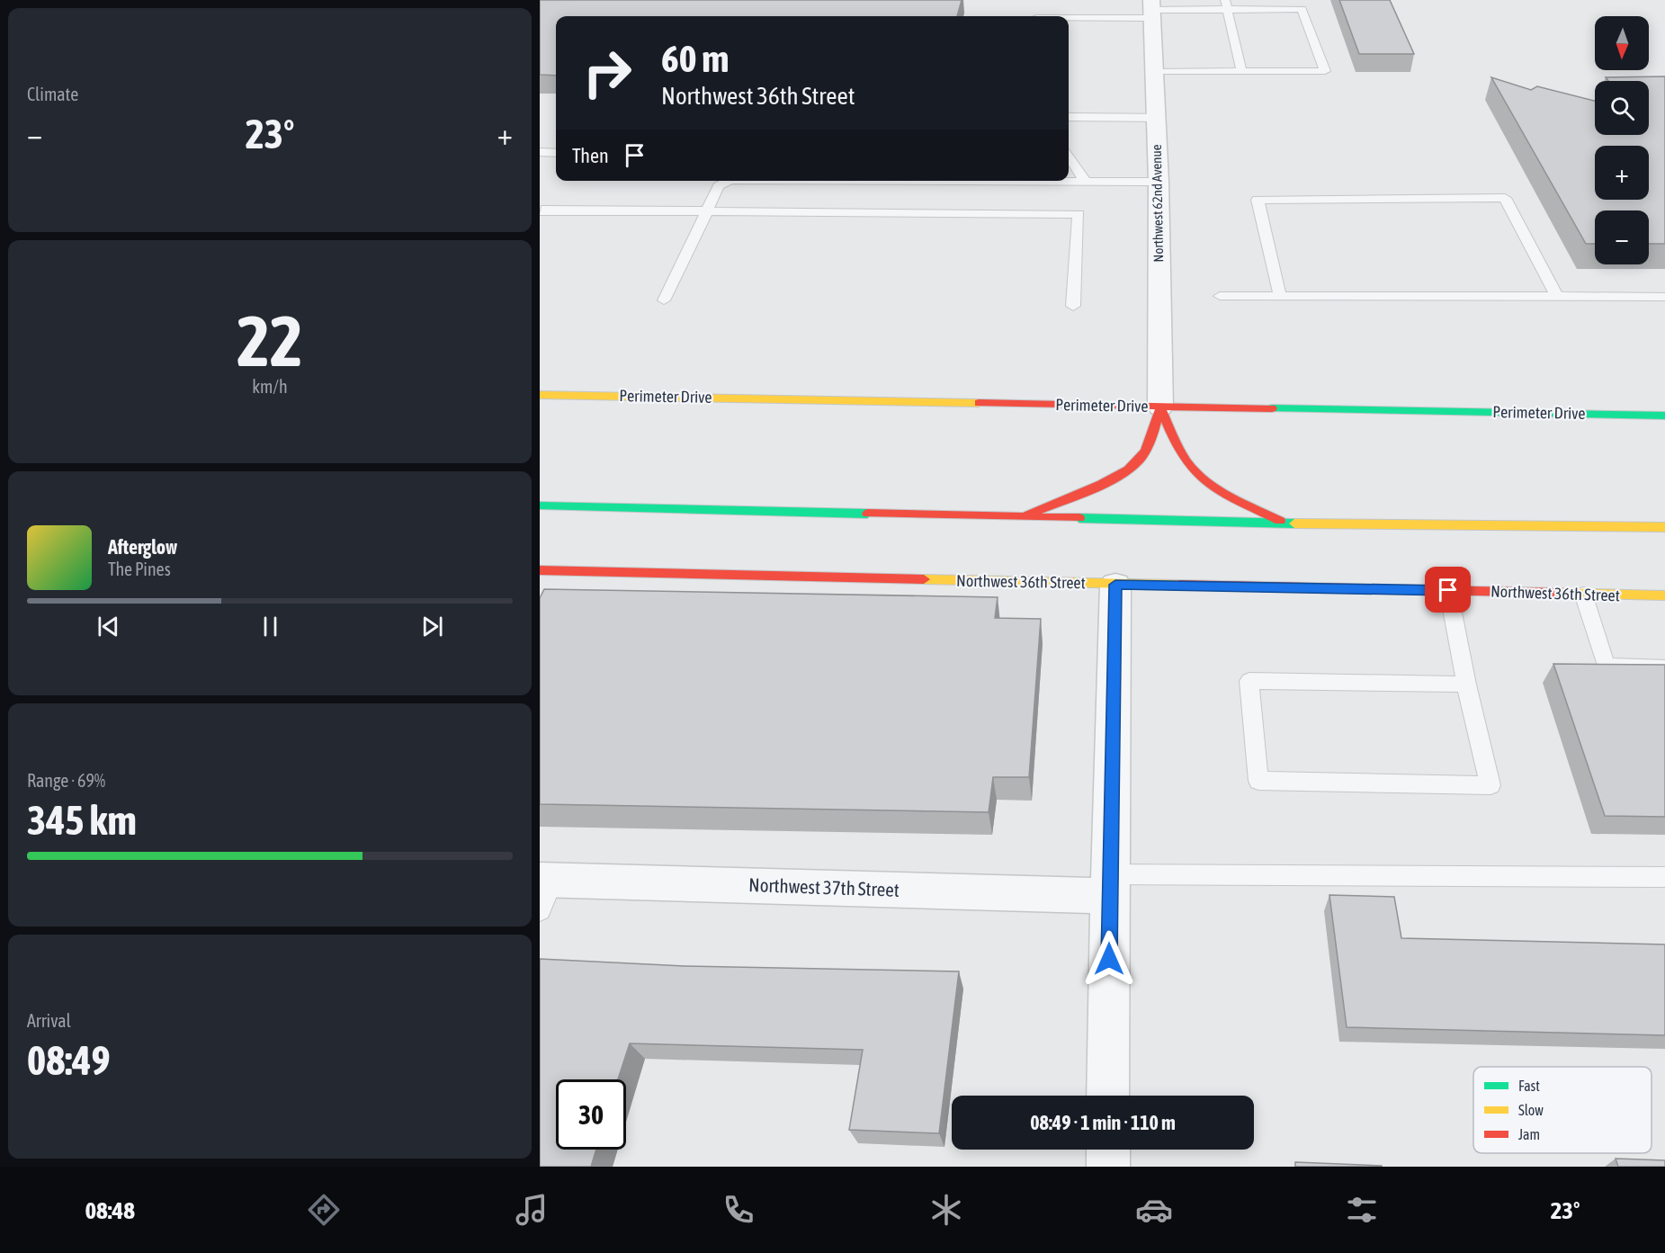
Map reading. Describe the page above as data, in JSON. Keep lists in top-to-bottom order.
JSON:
{
  "streets": {
    "main road": ["Perimeter Drive", "Northwest 36th Street"],
    "street": ["Northwest 62nd Avenue", "Northwest 37th Street"]
  },
  "crossings": [
    ["Northwest 62nd Avenue", "Perimeter Drive"]
  ],
  "legend": ["Fast", "Slow", "Jam"],
  "north": "bottom",
  "page": {
    "tile": [
      "Climate",
      ["22", "km/h"],
      ["Range · 69%", "345 km"],
      ["Arrival", "08:49"]
    ],
    "map_buttons": ["+", "−"],
    "turn": ["60 m", "Northwest 36th Street"],
    "heat": ["−", "23°", "+"],
    "then": "Then",
    "song": ["Afterglow", "The Pines"],
    "limit": "30",
    "trip": "08:49 · 1 min · 110 m",
    "tabs": ["08:48", "23°"]
  }
}
